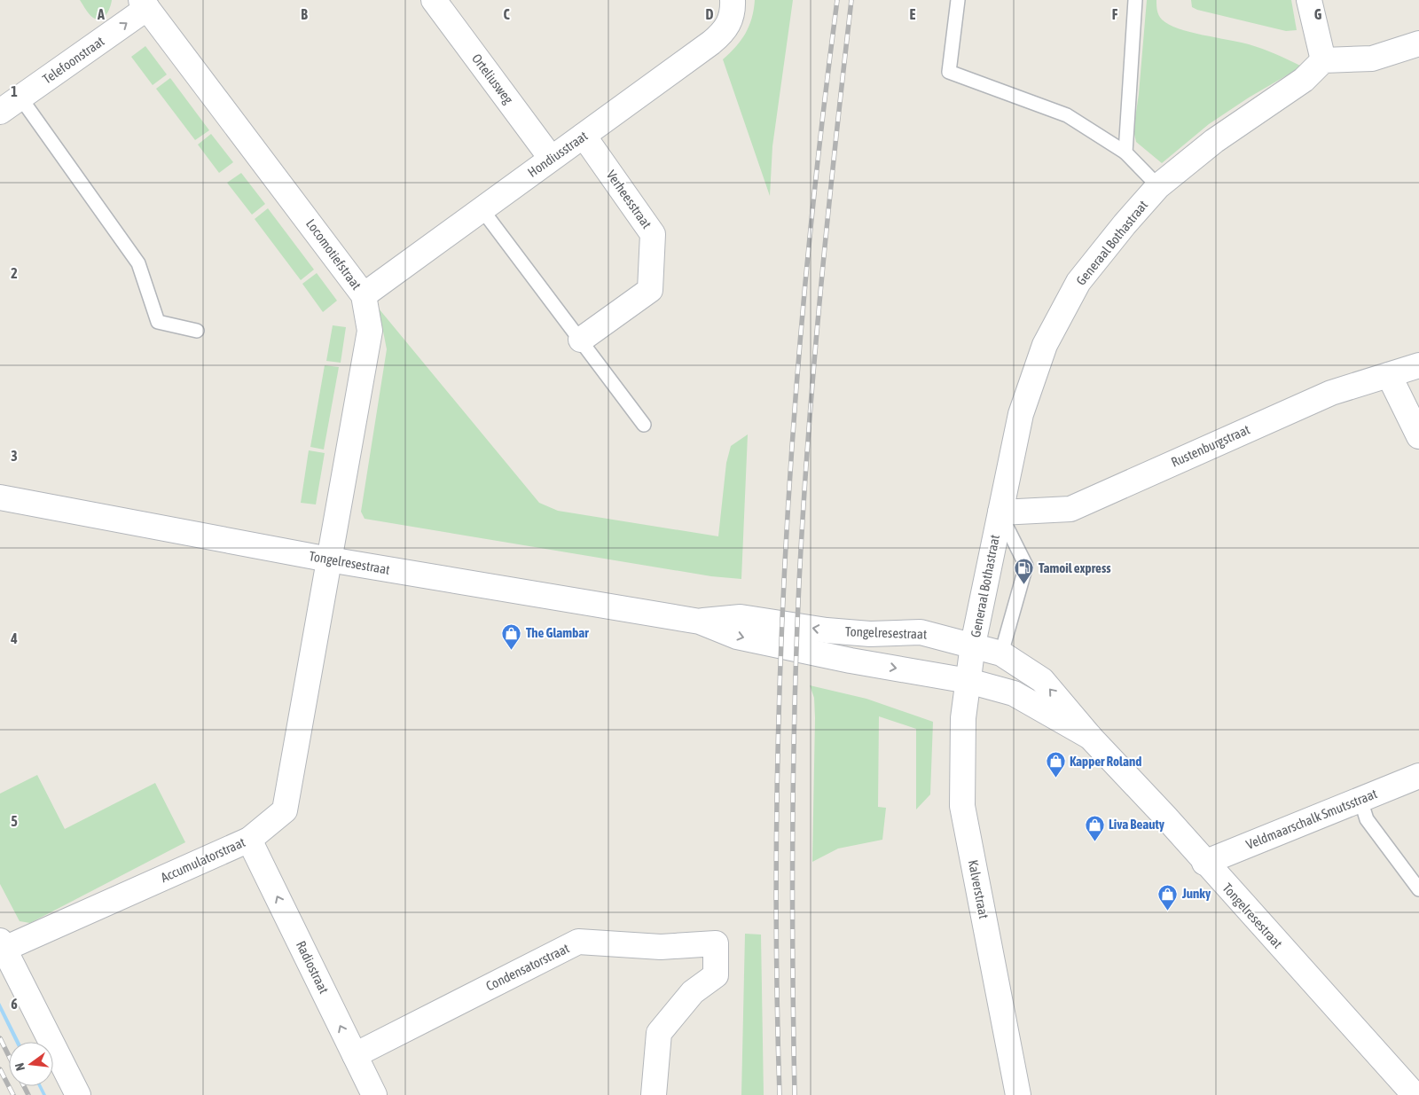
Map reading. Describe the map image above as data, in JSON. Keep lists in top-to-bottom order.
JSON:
{
  "streets": {
    "street": [
      "Telefoonstraat",
      "Orteliusweg",
      "Hondiusstraat",
      "Verheesstraat",
      "Generaal Bothastraat",
      "Locomotiefstraat",
      "Rustenburgstraat",
      "Tongelresestraat",
      "Veldmaarschalk Smutsstraat",
      "Accumulatorstraat",
      "Kalverstraat",
      "Radiostraat",
      "Condensatorstraat"
    ]
  },
  "crossings": [
    ["Telefoonstraat", "Locomotiefstraat"],
    ["Orteliusweg", "Hondiusstraat"],
    ["Hondiusstraat", "Verheesstraat"],
    ["Hondiusstraat", "Locomotiefstraat"],
    ["Generaal Bothastraat", "Rustenburgstraat"],
    ["Generaal Bothastraat", "Tongelresestraat"],
    ["Generaal Bothastraat", "Kalverstraat"],
    ["Locomotiefstraat", "Tongelresestraat"],
    ["Locomotiefstraat", "Accumulatorstraat"],
    ["Tongelresestraat", "Veldmaarschalk Smutsstraat"],
    ["Tongelresestraat", "Accumulatorstraat"],
    ["Tongelresestraat", "Kalverstraat"],
    ["Accumulatorstraat", "Radiostraat"],
    ["Radiostraat", "Condensatorstraat"]
  ],
  "one_way": ["Telefoonstraat", "Radiostraat"],
  "places": {
    "fuel station": ["Tamoil express"],
    "shop": [
      "The Glambar",
      "Kapper Roland",
      "Liva Beauty",
      "Junky"
    ]
  },
  "north": "left",
  "grid": {
    "columns": [
      "A",
      "B",
      "C",
      "D",
      "E",
      "F",
      "G"
    ],
    "rows": [
      "1",
      "2",
      "3",
      "4",
      "5",
      "6"
    ]
  }
}
